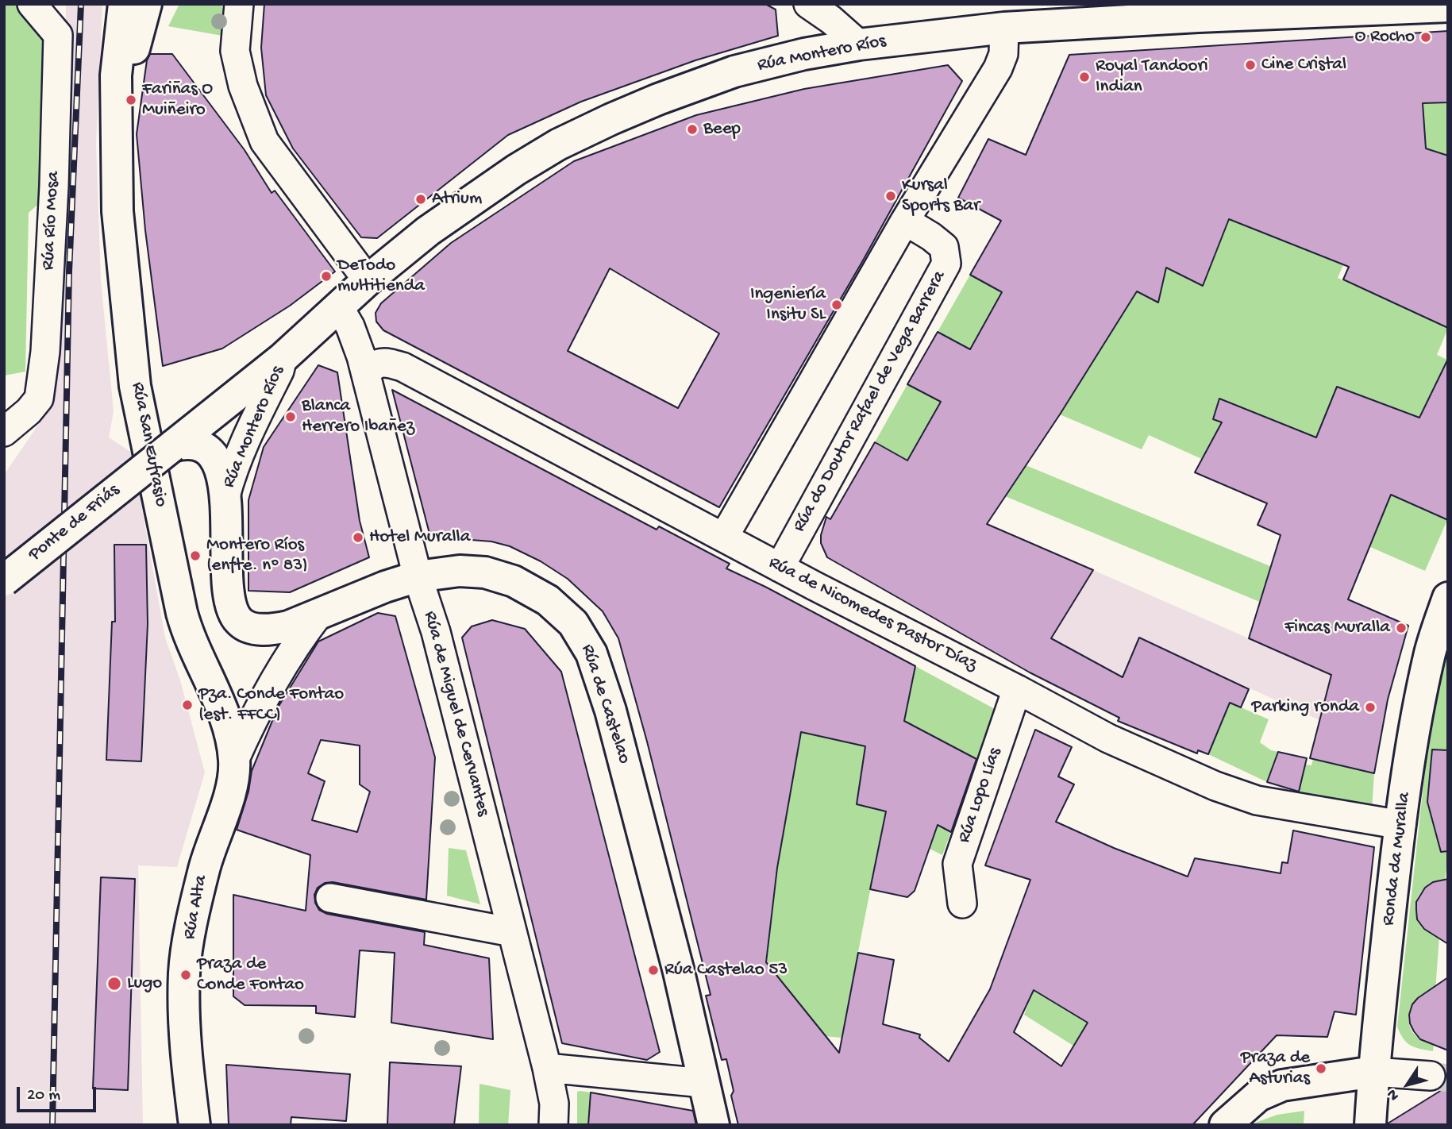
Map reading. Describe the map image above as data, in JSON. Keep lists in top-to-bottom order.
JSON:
{
  "streets": {
    "street": [
      "Rúa Montero Ríos",
      "Rúa Río Mosa",
      "Rúa do Doutor Rafael de Vega Barrera",
      "Rúa San Eufrasio",
      "Ponte de Friás",
      "Rúa de Nicomedes Pastor Díaz",
      "Rúa de Castelao",
      "Rúa de Miguel de Cervantes",
      "Rúa Lopo Lías",
      "Ronda da Muralla",
      "Rúa Alta"
    ]
  },
  "crossings": [
    ["Rúa Montero Ríos", "Ponte de Friás"],
    ["Rúa Montero Ríos", "Rúa de Castelao"],
    ["Rúa Montero Ríos", "Rúa de Miguel de Cervantes"],
    ["Rúa do Doutor Rafael de Vega Barrera", "Rúa de Nicomedes Pastor Díaz"],
    ["Rúa San Eufrasio", "Rúa Alta"],
    ["Rúa de Nicomedes Pastor Díaz", "Rúa de Miguel de Cervantes"],
    ["Rúa de Nicomedes Pastor Díaz", "Rúa Lopo Lías"],
    ["Rúa de Nicomedes Pastor Díaz", "Ronda da Muralla"],
    ["Rúa de Castelao", "Rúa de Miguel de Cervantes"]
  ],
  "places": [
    "O Rocho",
    "Cine Cristal",
    "Royal Tandoori Indian",
    "Fariñas O Muiñeiro",
    "Beep",
    "Kursal Sports Bar",
    "Atrium",
    "DeTodo multitienda",
    "Ingeniería Insitu SL",
    "Blanca Herrero Ibañez",
    "Hotel Muralla",
    "Montero Ríos (enfte. nº 83)",
    "Fincas Muralla",
    "Pza. Conde Fontao (est. FFCC)",
    "Parking ronda",
    "Rúa Castelao 53",
    "Praza de Conde Fontao",
    "Lugo",
    "Praza de Asturias"
  ],
  "scale_bar": "20 m",
  "north": "bottom left"
}
